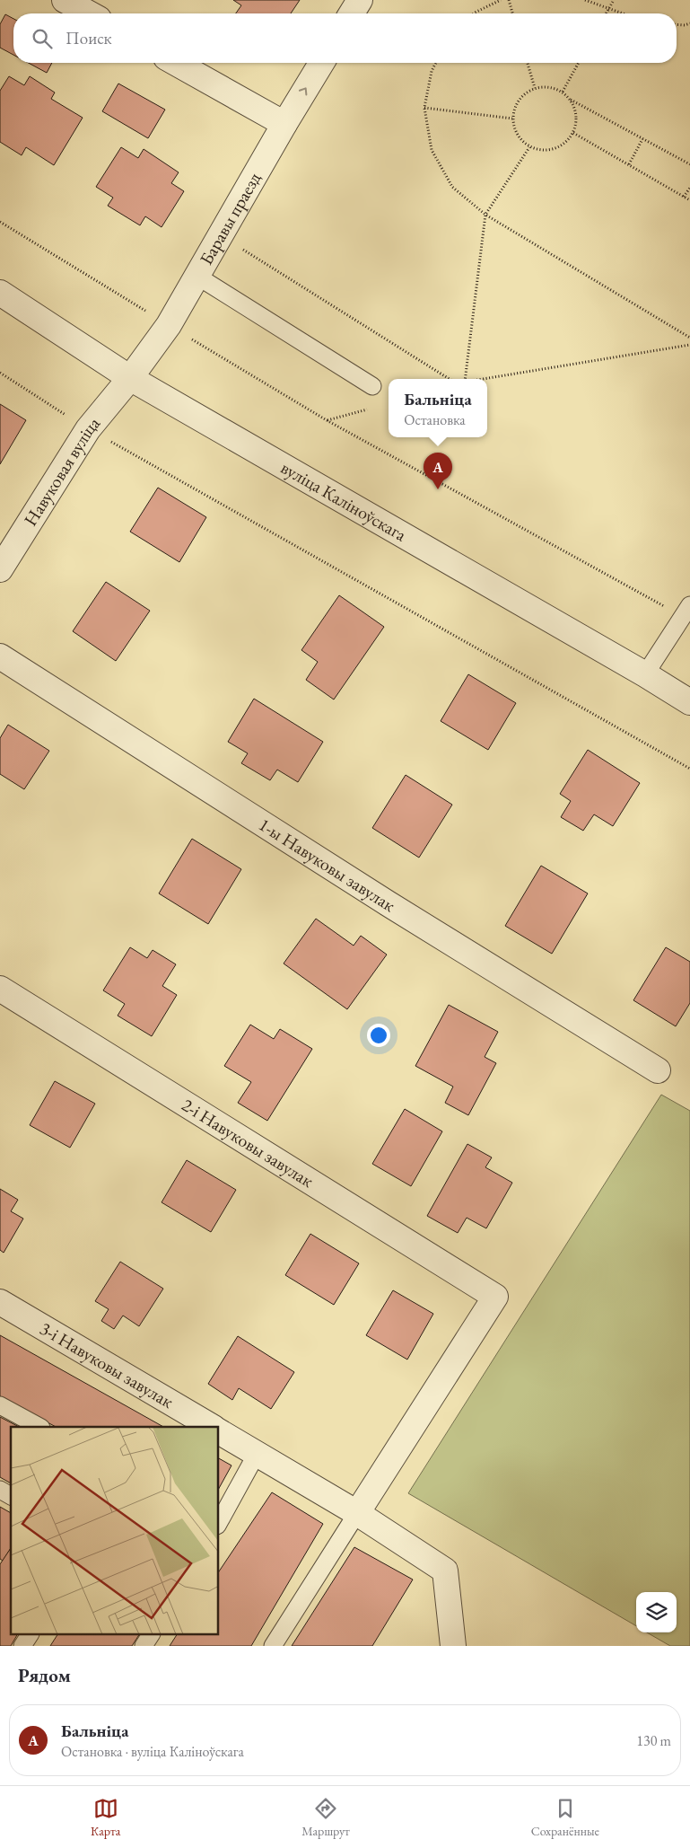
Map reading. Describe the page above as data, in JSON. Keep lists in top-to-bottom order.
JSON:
{
  "streets": {
    "street": [
      "Баравы праезд",
      "Навуковая вуліца",
      "вуліца Каліноўскага",
      "1-ы Навуковы завулак",
      "2-і Навуковы завулак",
      "3-і Навуковы завулак"
    ]
  },
  "crossings": [
    ["Баравы праезд", "Навуковая вуліца"],
    ["Баравы праезд", "вуліца Каліноўскага"],
    ["Навуковая вуліца", "вуліца Каліноўскага"]
  ],
  "page": {
    "search": "Поиск",
    "popup": ["Бальніца", "Остановка"],
    "pins": "A",
    "heading": "Рядом",
    "list": [
      {
        "mark": "A",
        "name": "Бальніца",
        "note": "Остановка · вуліца Каліноўскага",
        "value": "130 m"
      }
    ],
    "nav": ["Карта", "Маршрут", "Сохранённые"]
  }
}
